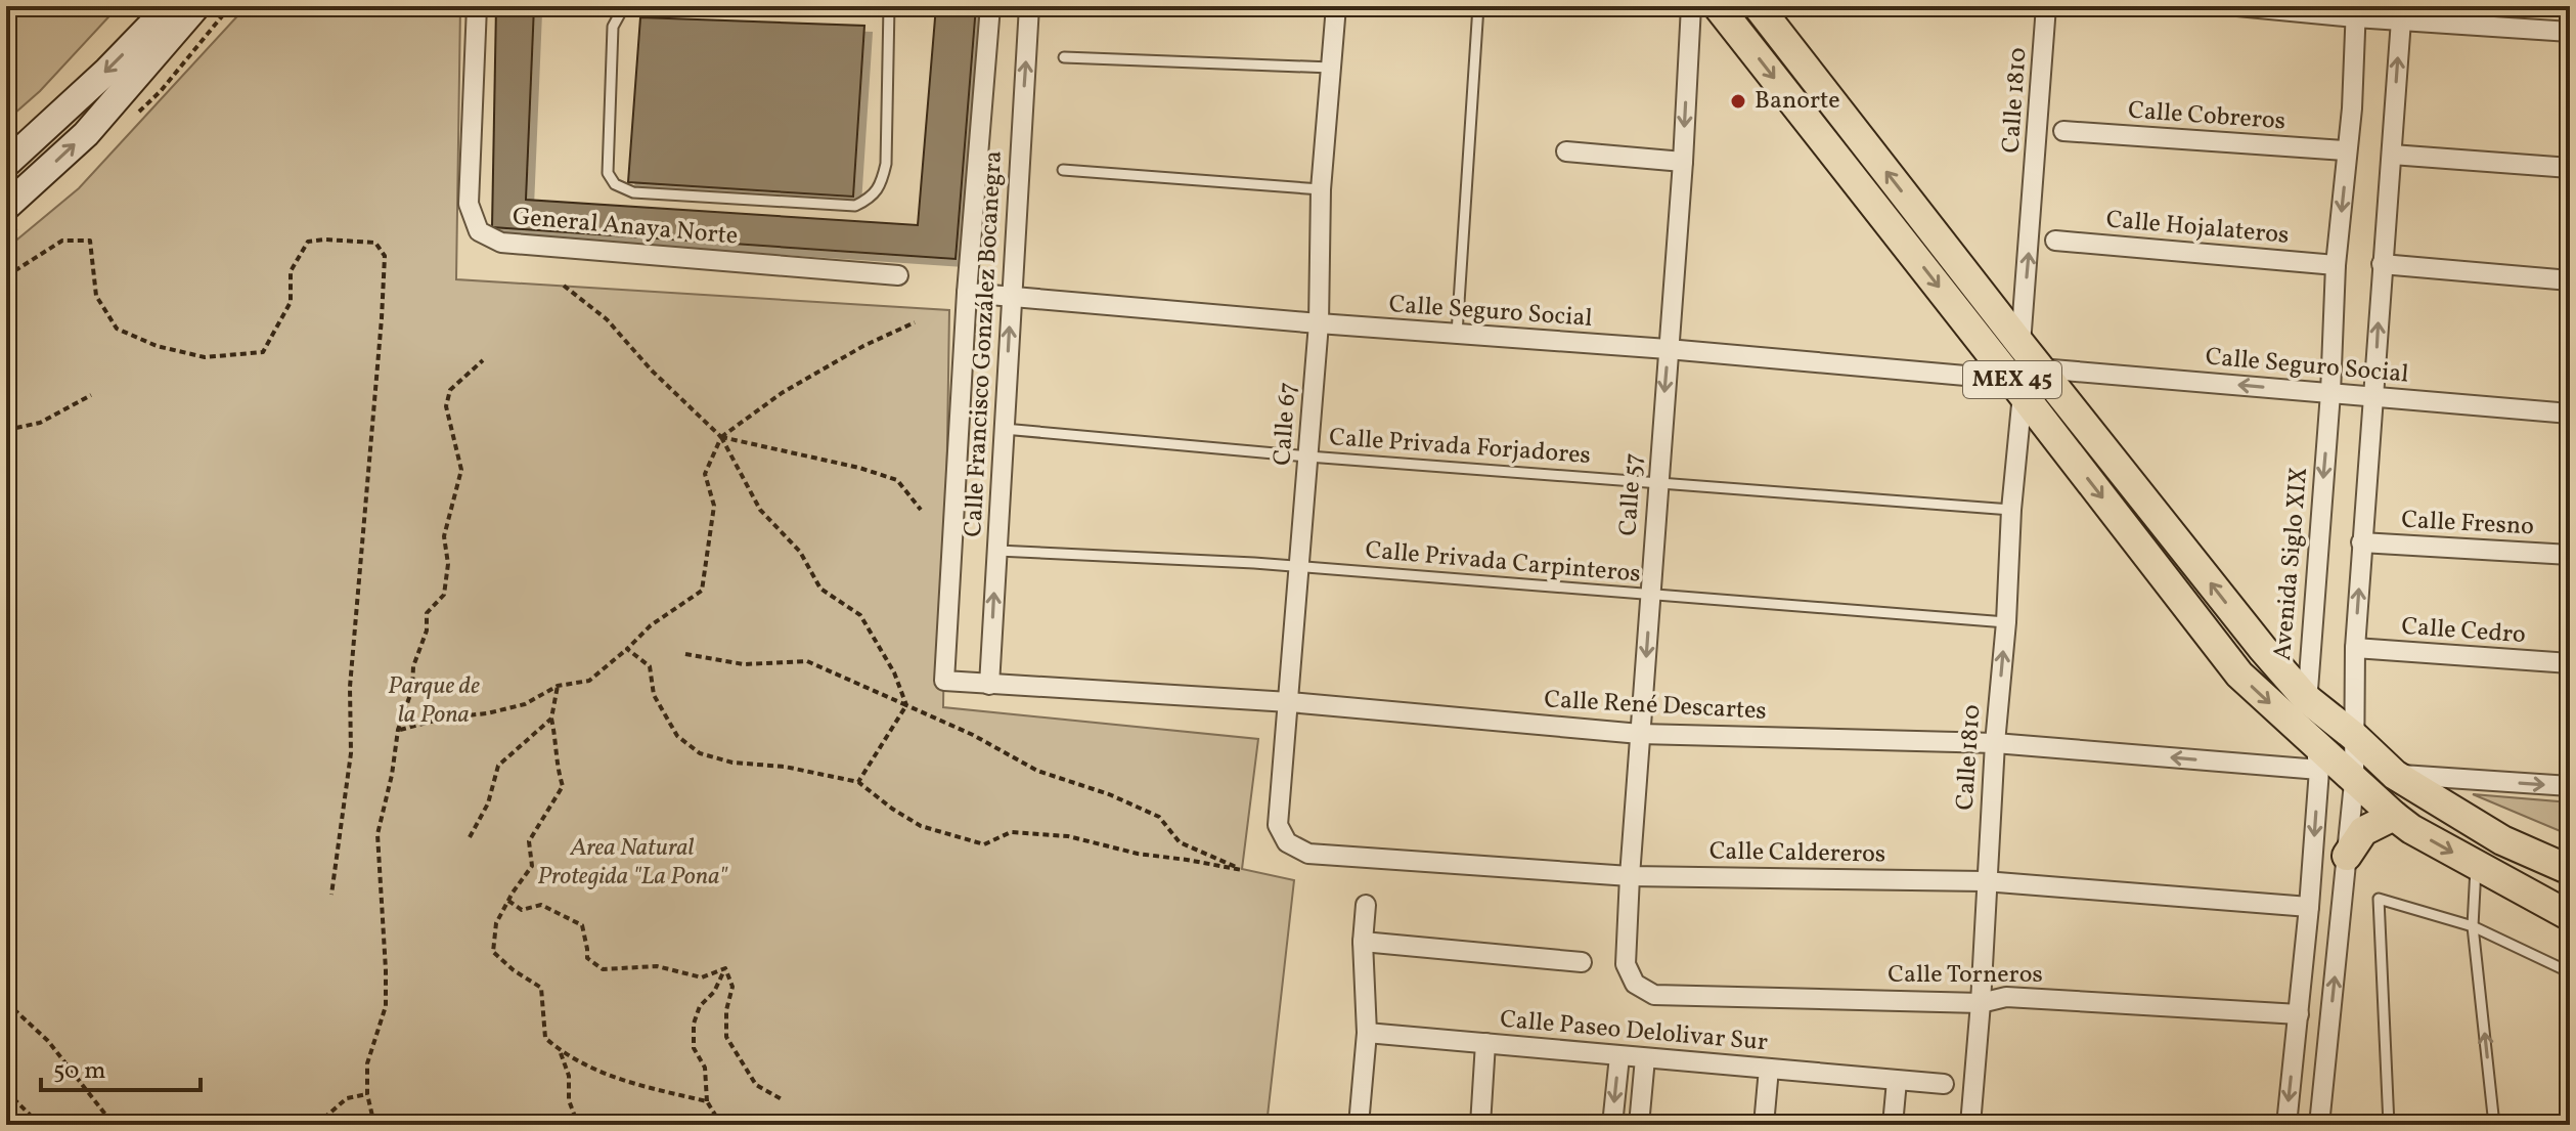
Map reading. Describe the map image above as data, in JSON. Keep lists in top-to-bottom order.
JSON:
{
  "streets": {
    "main road": ["MEX 45"],
    "street": [
      "Calle 1810",
      "Calle Cobreros",
      "General Anaya Norte",
      "Calle Hojalateros",
      "Calle Seguro Social",
      "Calle Francisco González Bocanegra",
      "Calle 67",
      "Calle 57",
      "Calle Fresno",
      "Avenida Siglo XIX",
      "Calle Cedro",
      "Calle René Descartes",
      "Calle Caldereros",
      "Calle Torneros",
      "Calle Paseo Delolivar Sur"
    ],
    "lane": ["Calle Privada Forjadores", "Calle Privada Carpinteros"]
  },
  "crossings": [
    ["Calle 1810", "Calle Seguro Social"],
    ["Calle 1810", "MEX 45"],
    ["Calle 1810", "Calle Privada Forjadores"],
    ["Calle 1810", "Calle Privada Carpinteros"],
    ["Calle 1810", "Calle René Descartes"],
    ["Calle 1810", "Calle Caldereros"],
    ["Calle 1810", "Calle Torneros"],
    ["Calle Cobreros", "Avenida Siglo XIX"],
    ["Calle Hojalateros", "Avenida Siglo XIX"],
    ["Calle Seguro Social", "Calle Francisco González Bocanegra"],
    ["Calle Seguro Social", "MEX 45"],
    ["Calle Seguro Social", "Calle 67"],
    ["Calle Seguro Social", "Calle 57"],
    ["Calle Seguro Social", "Avenida Siglo XIX"],
    ["Calle Francisco González Bocanegra", "Calle Privada Forjadores"],
    ["Calle Francisco González Bocanegra", "Calle Privada Carpinteros"],
    ["Calle Francisco González Bocanegra", "Calle René Descartes"],
    ["MEX 45", "Avenida Siglo XIX"],
    ["MEX 45", "Calle René Descartes"],
    ["Calle 67", "Calle Privada Forjadores"],
    ["Calle 67", "Calle Privada Carpinteros"],
    ["Calle 67", "Calle René Descartes"],
    ["Calle 67", "Calle Caldereros"],
    ["Calle Privada Forjadores", "Calle 57"],
    ["Calle 57", "Calle Privada Carpinteros"],
    ["Calle 57", "Calle René Descartes"],
    ["Calle 57", "Calle Caldereros"],
    ["Calle 57", "Calle Torneros"],
    ["Avenida Siglo XIX", "Calle René Descartes"],
    ["Avenida Siglo XIX", "Calle Caldereros"],
    ["Avenida Siglo XIX", "Calle Torneros"]
  ],
  "one_way": ["Calle 1810", "Calle 57"],
  "parks": ["Parque de la Pona", "Area Natural Protegida \"La Pona\""],
  "places": ["Banorte"],
  "scale_bar": "50 m"
}
